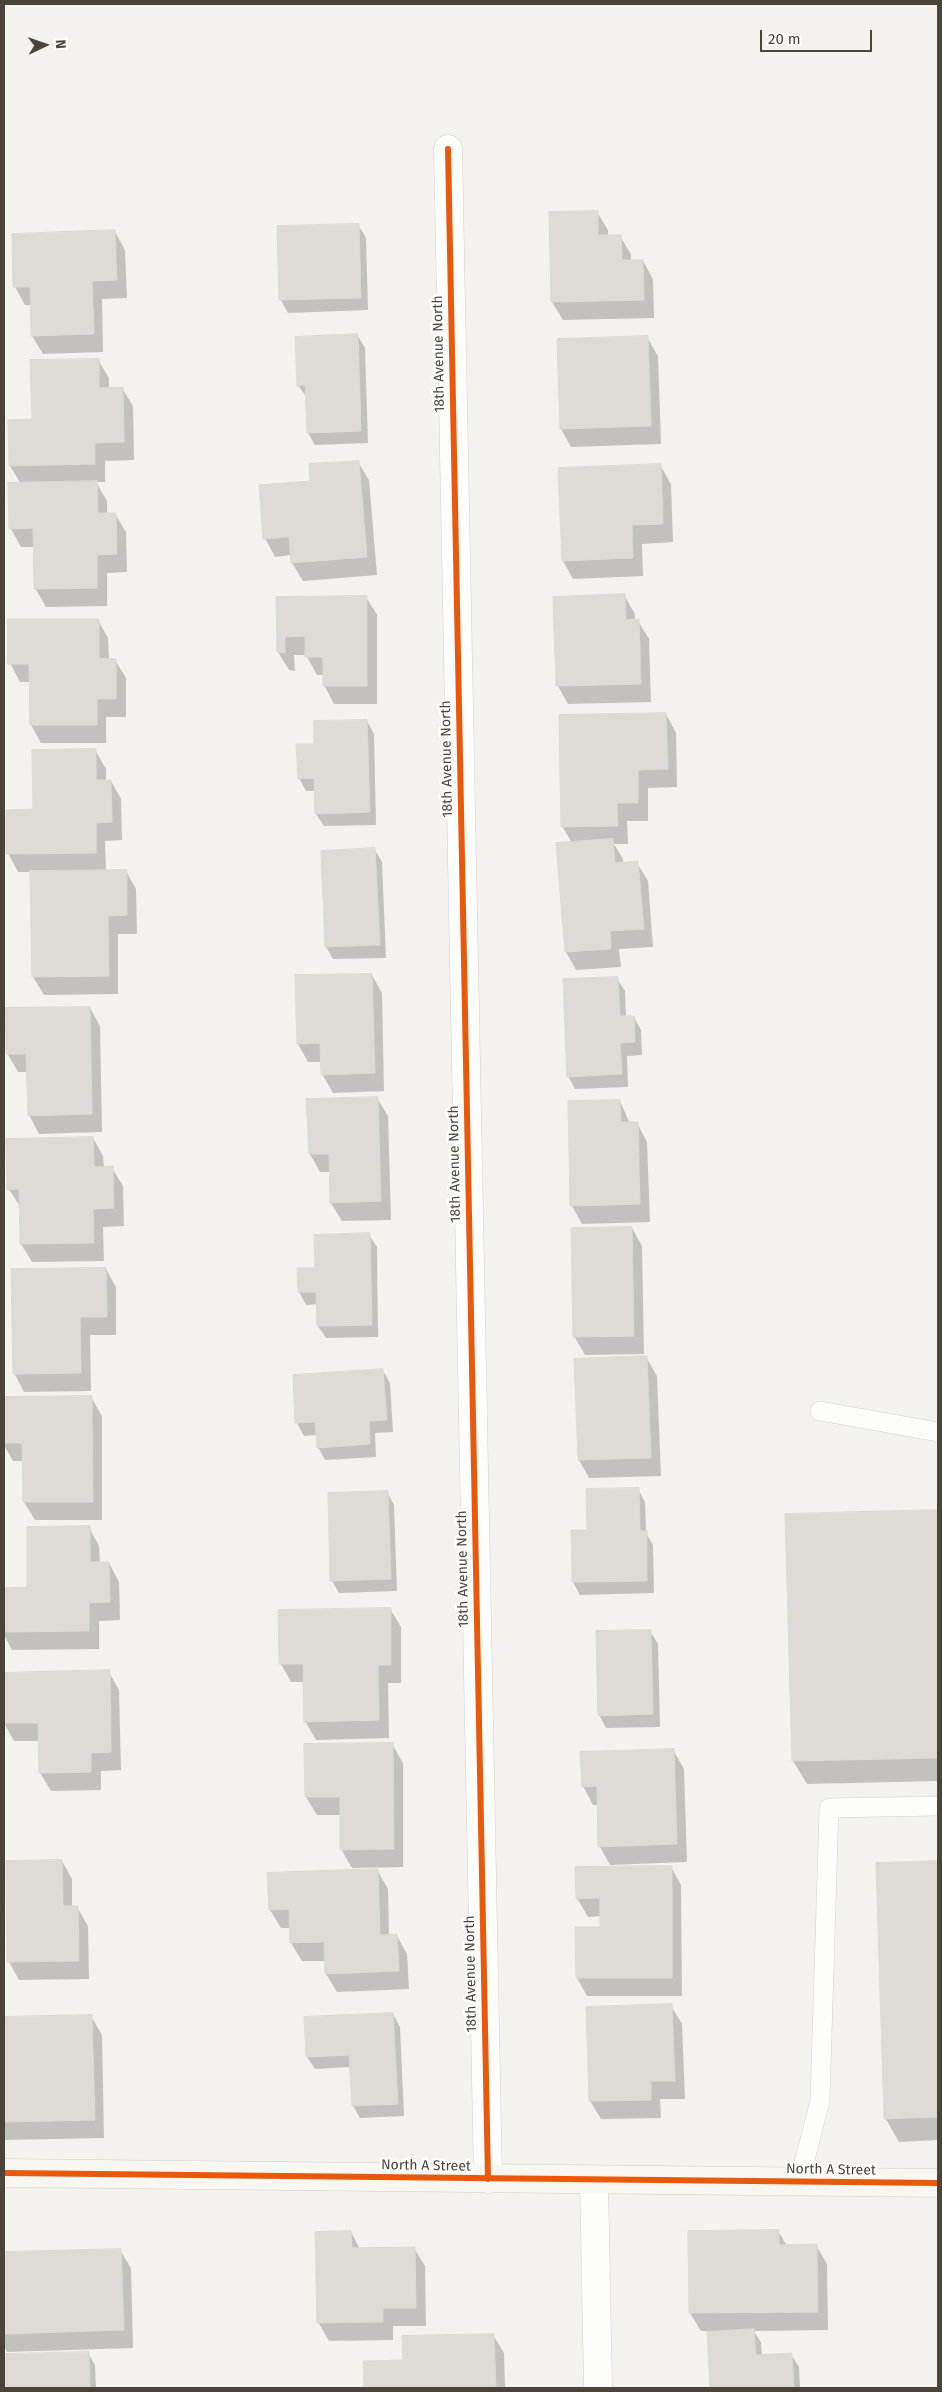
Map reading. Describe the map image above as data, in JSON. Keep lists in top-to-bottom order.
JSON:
{
  "streets": {
    "street": ["18th Avenue North", "North A Street"]
  },
  "crossings": [
    ["18th Avenue North", "North A Street"]
  ],
  "scale_bar": "20 m",
  "north": "right"
}
